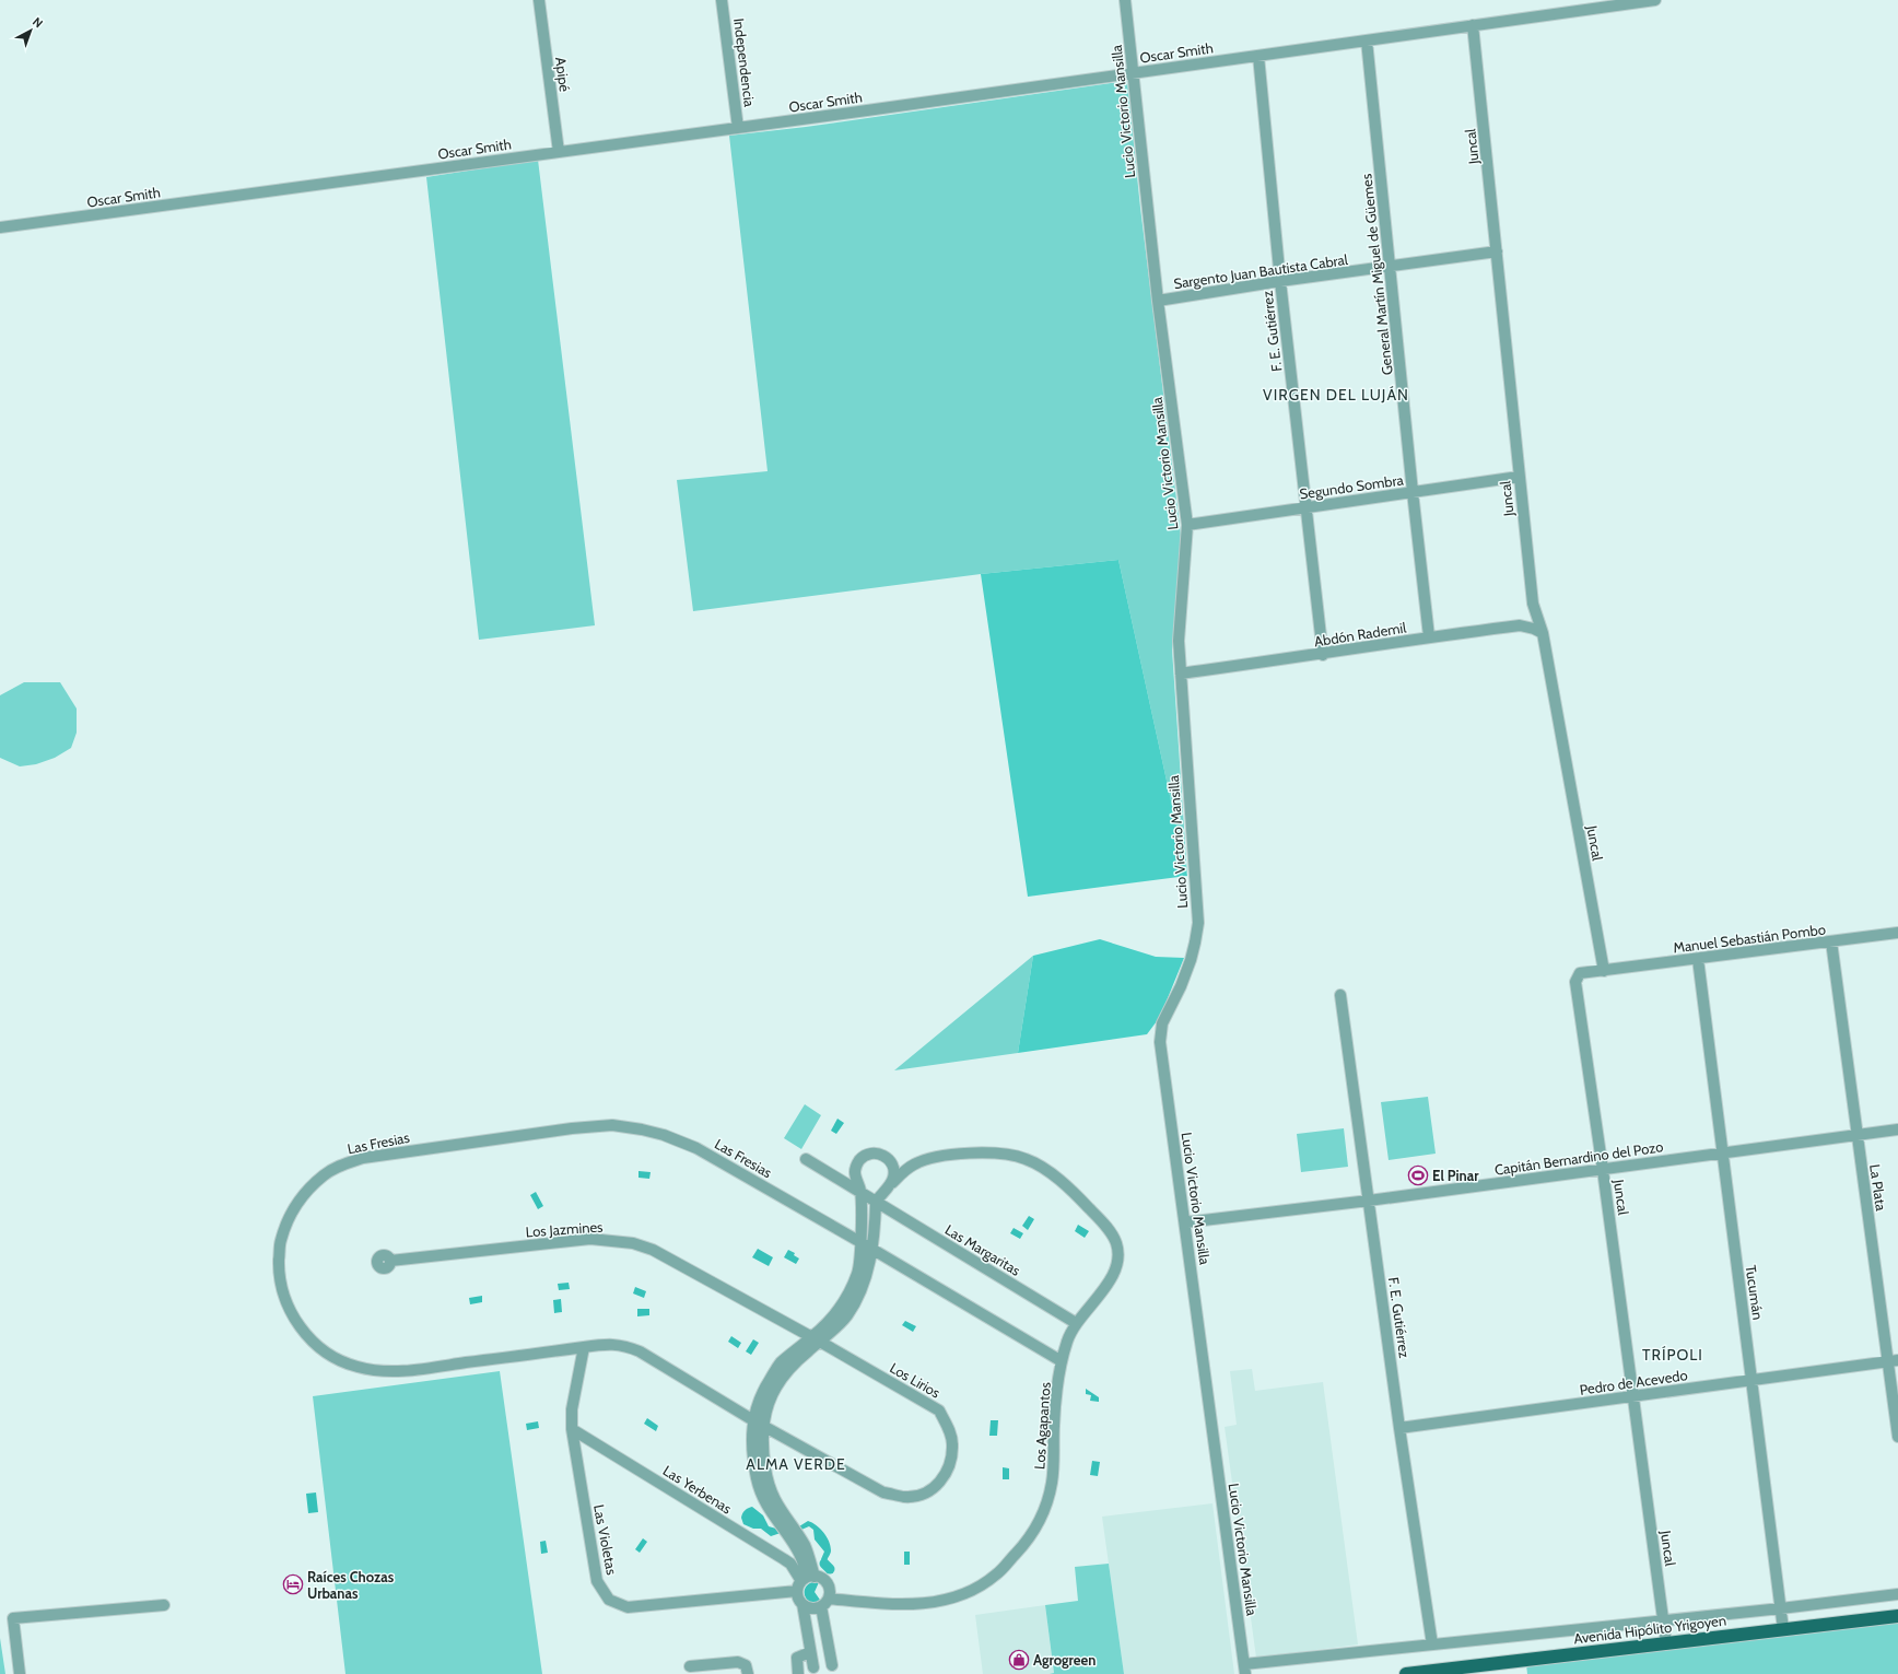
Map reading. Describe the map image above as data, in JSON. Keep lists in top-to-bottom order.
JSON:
{
  "streets": {
    "main road": ["Avenida Hipólito Yrigoyen"],
    "street": [
      "Oscar Smith",
      "Independencia",
      "Apipé",
      "Lucio Victorio Mansilla",
      "Juncal",
      "Sargento Juan Bautista Cabral",
      "General Martín Miguel de Güemes",
      "F. E. Gutiérrez",
      "Segundo Sombra",
      "Abdón Rademil",
      "Manuel Sebastián Pombo",
      "Las Fresias",
      "Capitán Bernardino del Pozo",
      "La Plata",
      "Los Jazmines",
      "Las Margaritas",
      "Tucumán",
      "Los Lirios",
      "Pedro de Acevedo",
      "Los Agapantos",
      "Las Yerbenas",
      "Las Violetas"
    ]
  },
  "crossings": [
    ["Oscar Smith", "Independencia"],
    ["Oscar Smith", "Apipé"],
    ["Oscar Smith", "Lucio Victorio Mansilla"],
    ["Oscar Smith", "Juncal"],
    ["Oscar Smith", "General Martín Miguel de Güemes"],
    ["Oscar Smith", "F. E. Gutiérrez"],
    ["Lucio Victorio Mansilla", "Sargento Juan Bautista Cabral"],
    ["Lucio Victorio Mansilla", "Segundo Sombra"],
    ["Lucio Victorio Mansilla", "Abdón Rademil"],
    ["Lucio Victorio Mansilla", "Capitán Bernardino del Pozo"],
    ["Juncal", "Sargento Juan Bautista Cabral"],
    ["Juncal", "Segundo Sombra"],
    ["Juncal", "Abdón Rademil"],
    ["Juncal", "Manuel Sebastián Pombo"],
    ["Juncal", "Capitán Bernardino del Pozo"],
    ["Juncal", "Pedro de Acevedo"],
    ["Juncal", "Avenida Hipólito Yrigoyen"],
    ["Sargento Juan Bautista Cabral", "General Martín Miguel de Güemes"],
    ["Sargento Juan Bautista Cabral", "F. E. Gutiérrez"],
    ["General Martín Miguel de Güemes", "Segundo Sombra"],
    ["General Martín Miguel de Güemes", "Abdón Rademil"],
    ["F. E. Gutiérrez", "Segundo Sombra"],
    ["F. E. Gutiérrez", "Abdón Rademil"],
    ["F. E. Gutiérrez", "Capitán Bernardino del Pozo"],
    ["F. E. Gutiérrez", "Pedro de Acevedo"],
    ["Manuel Sebastián Pombo", "La Plata"],
    ["Manuel Sebastián Pombo", "Tucumán"],
    ["Las Fresias", "Los Lirios"],
    ["Las Fresias", "Las Violetas"],
    ["Capitán Bernardino del Pozo", "La Plata"],
    ["Capitán Bernardino del Pozo", "Tucumán"],
    ["La Plata", "Pedro de Acevedo"],
    ["Los Jazmines", "Los Lirios"],
    ["Las Margaritas", "Los Agapantos"],
    ["Tucumán", "Pedro de Acevedo"],
    ["Tucumán", "Avenida Hipólito Yrigoyen"],
    ["Los Agapantos", "Las Yerbenas"],
    ["Los Agapantos", "Las Violetas"],
    ["Las Yerbenas", "Las Violetas"]
  ],
  "districts": ["VIRGEN DEL LUJÁN", "TRÍPOLI", "ALMA VERDE"],
  "places": {
    "sports": ["El Pinar"],
    "hotel": ["Raíces Chozas Urbanas"],
    "shop": ["Agrogreen"]
  },
  "north": "top right"
}
